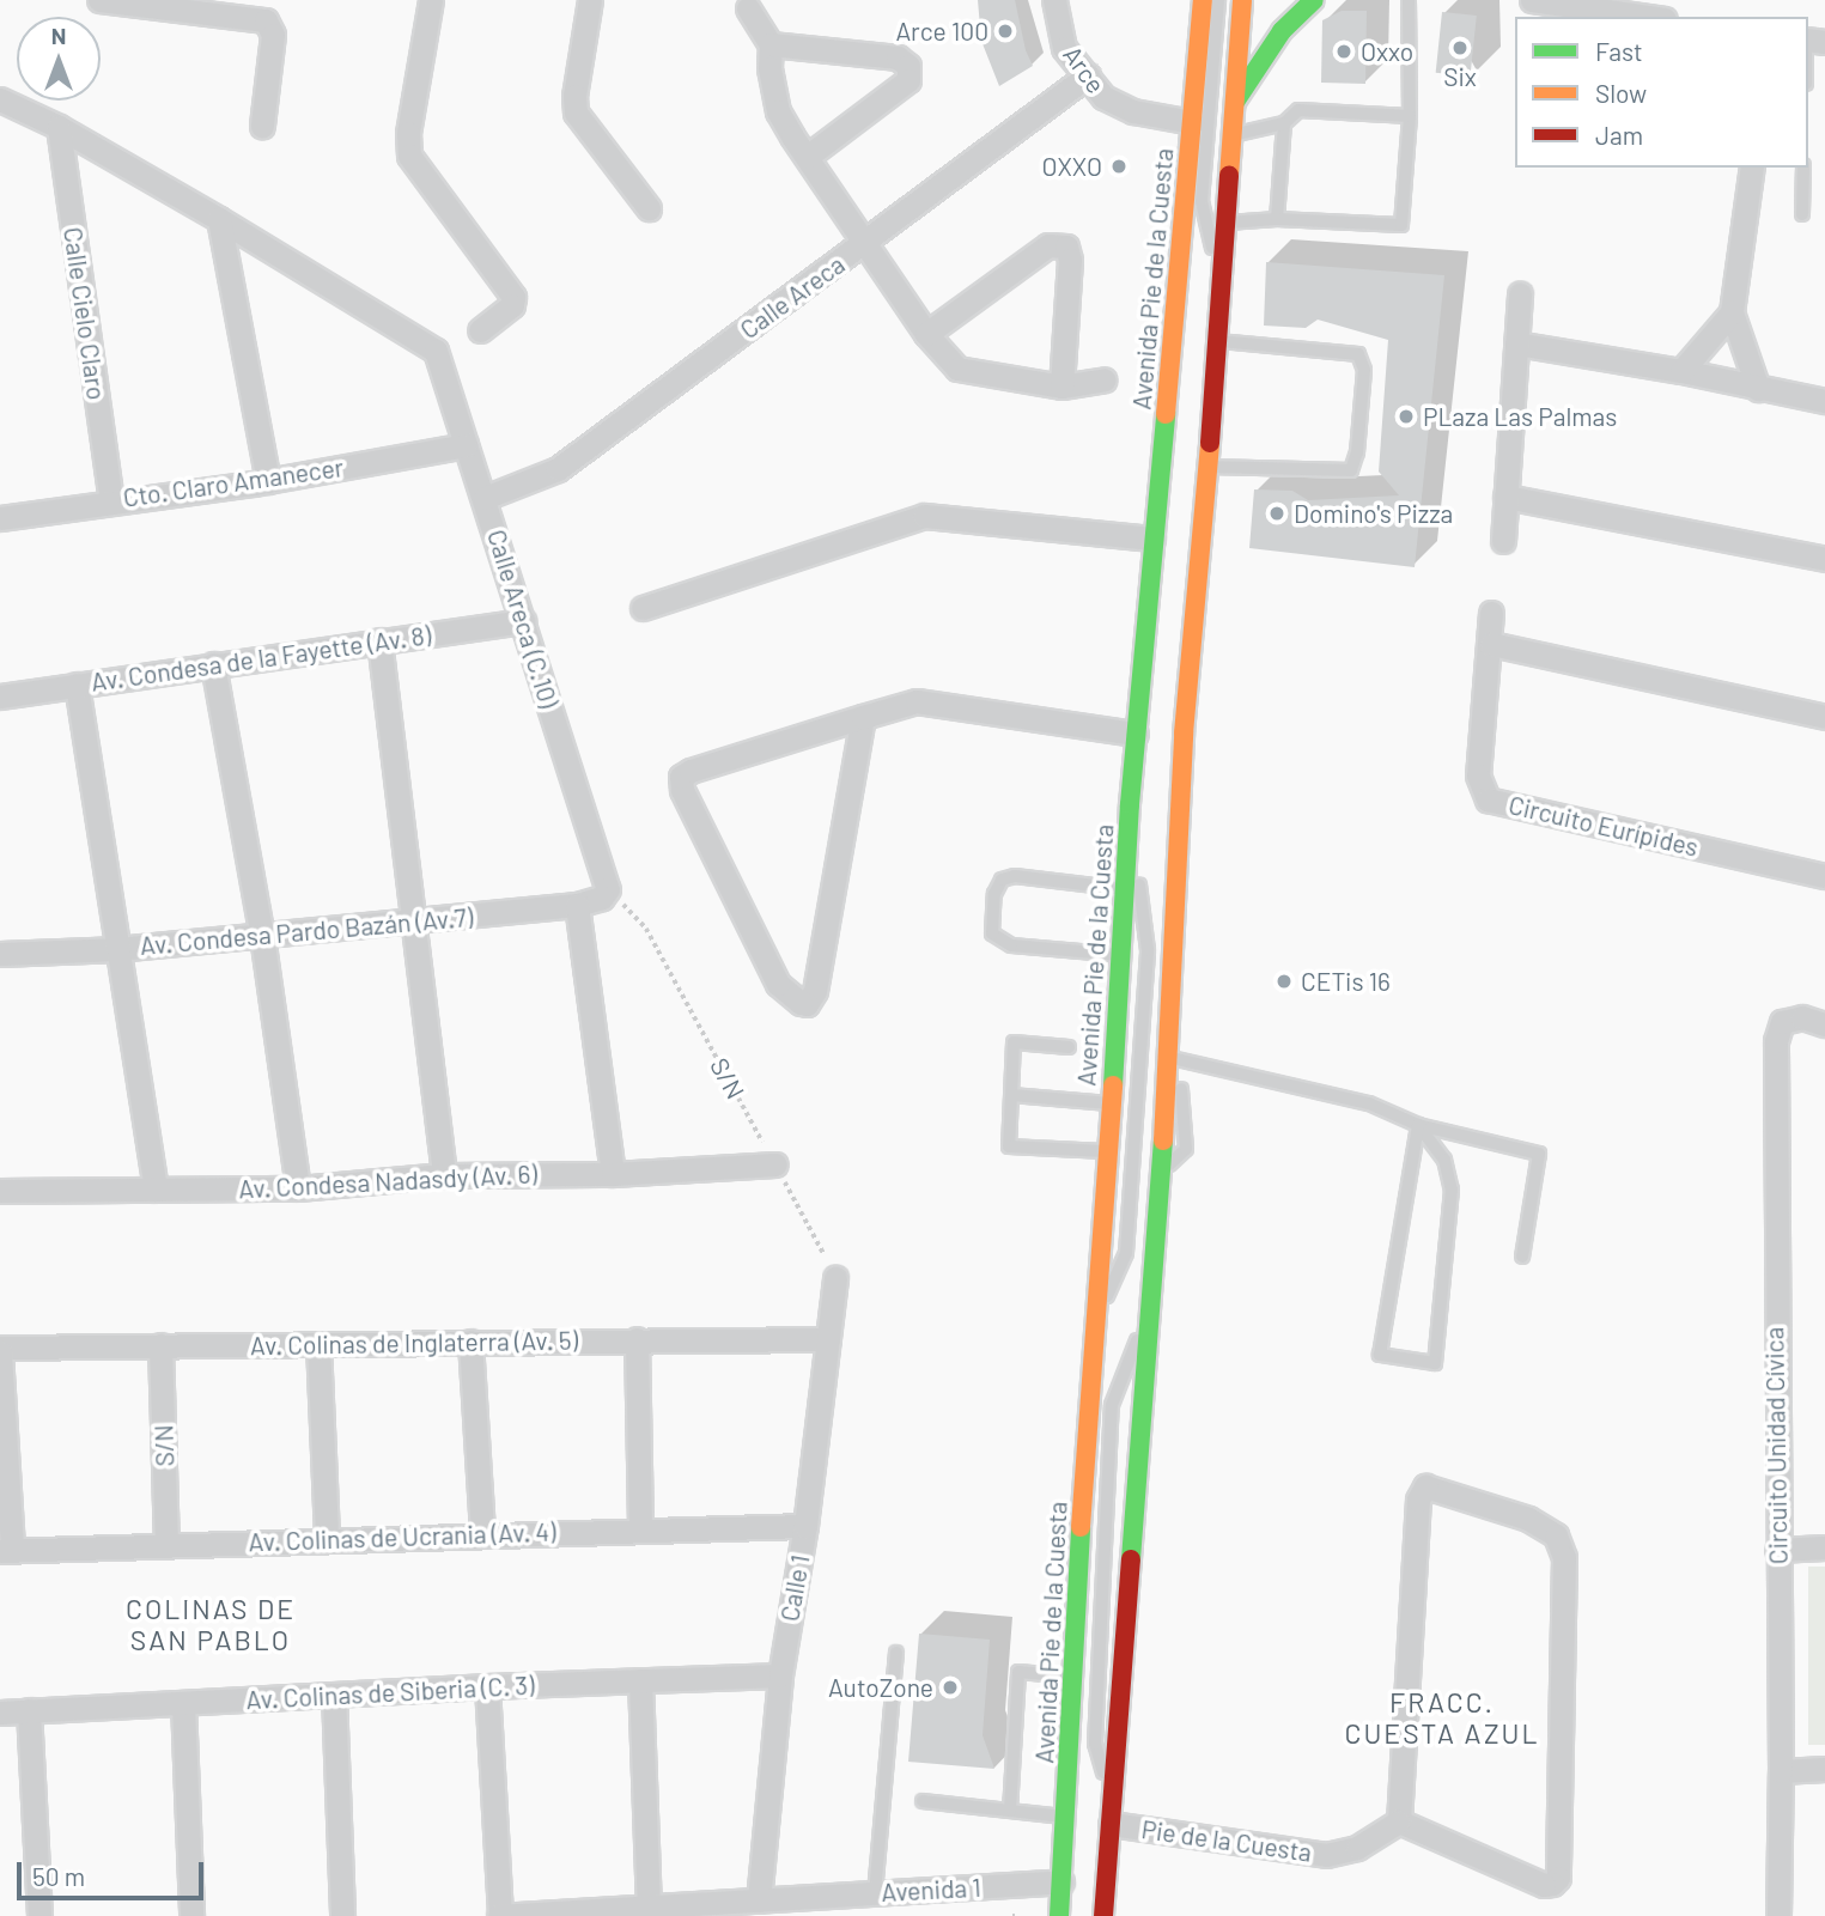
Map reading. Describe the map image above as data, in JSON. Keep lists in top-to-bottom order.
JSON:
{
  "streets": {
    "main road": ["Avenida Pie de la Cuesta"],
    "street": [
      "Arce",
      "Calle Areca",
      "Calle Cielo Claro",
      "Cto. Claro Amanecer",
      "Calle Areca (C.10)",
      "Av. Condesa de la Fayette (Av. 8)",
      "Circuito Eurípides",
      "Av. Condesa Pardo Bazán (Av.7)",
      "S/N",
      "Av. Condesa Nadasdy (Av. 6)",
      "Av. Colinas de Inglaterra (Av. 5)",
      "Circuito Unidad Cívica",
      "Av. Colinas de Ucrania (Av. 4)",
      "Calle 1",
      "Av. Colinas de Siberia (C. 3)",
      "Pie de la Cuesta",
      "Avenida 1"
    ]
  },
  "crossings": [
    ["Arce", "Avenida Pie de la Cuesta"],
    ["Arce", "Calle Areca"],
    ["Avenida Pie de la Cuesta", "Avenida 1"],
    ["Calle Areca", "Calle Areca (C.10)"],
    ["Calle Cielo Claro", "Cto. Claro Amanecer"],
    ["Cto. Claro Amanecer", "Calle Areca (C.10)"],
    ["Calle Areca (C.10)", "Av. Condesa de la Fayette (Av. 8)"],
    ["Calle Areca (C.10)", "Av. Condesa Pardo Bazán (Av.7)"],
    ["Calle Areca (C.10)", "S/N"],
    ["Av. Condesa Pardo Bazán (Av.7)", "S/N"],
    ["S/N", "Av. Condesa Nadasdy (Av. 6)"],
    ["S/N", "Av. Colinas de Inglaterra (Av. 5)"],
    ["S/N", "Av. Colinas de Ucrania (Av. 4)"],
    ["S/N", "Calle 1"],
    ["Av. Colinas de Inglaterra (Av. 5)", "Calle 1"],
    ["Av. Colinas de Ucrania (Av. 4)", "Calle 1"],
    ["Calle 1", "Av. Colinas de Siberia (C. 3)"],
    ["Calle 1", "Avenida 1"]
  ],
  "districts": ["COLINAS DE SAN PABLO", "FRACC. CUESTA AZUL"],
  "places": [
    "Arce 100",
    "Six",
    "Oxxo",
    "OXXO",
    "PLaza Las Palmas",
    "Domino's Pizza",
    "CETis 16",
    "AutoZone"
  ],
  "legend": ["Fast", "Slow", "Jam"],
  "scale_bar": "50 m",
  "north": "top"
}
